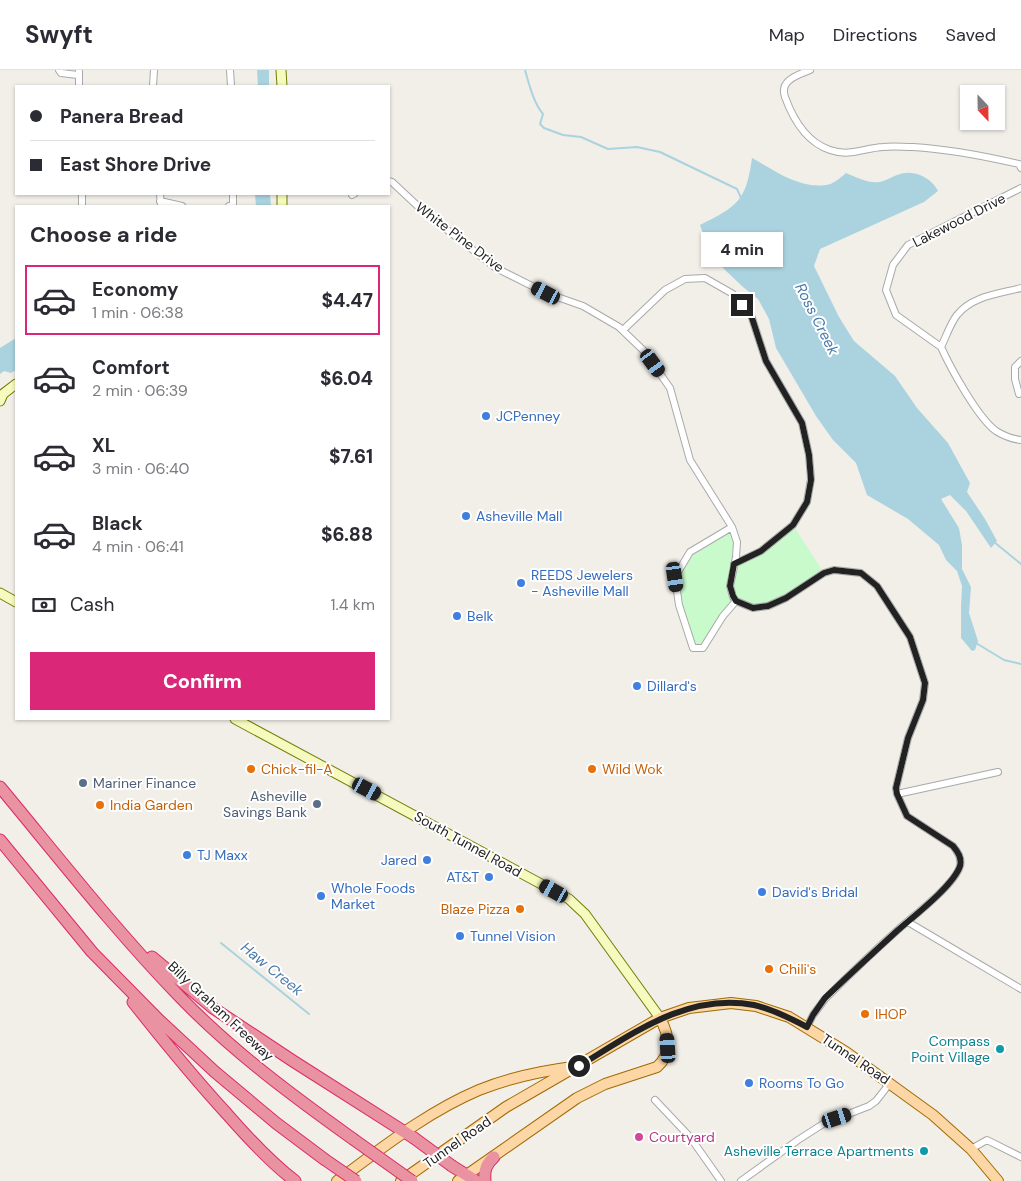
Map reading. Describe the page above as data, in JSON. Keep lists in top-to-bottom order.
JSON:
{
  "streets": {
    "highway": ["Billy Graham Freeway"],
    "main road": ["South Tunnel Road", "Tunnel Road"],
    "street": ["Lakewood Drive", "White Pine Drive"]
  },
  "crossings": [
    ["South Tunnel Road", "Tunnel Road"]
  ],
  "water": ["Ross Creek", "Haw Creek"],
  "places": [
    "JCPenney",
    "Asheville Mall",
    "REEDS Jewelers - Asheville Mall",
    "Belk",
    "Dillard's",
    "Chick-fil-A",
    "Wild Wok",
    "Mariner Finance",
    "Asheville Savings Bank",
    "India Garden",
    "TJ Maxx",
    "Jared",
    "AT&T",
    "David's Bridal",
    "Whole Foods Market",
    "Blaze Pizza",
    "Tunnel Vision",
    "Chili's",
    "IHOP",
    "Compass Point Village",
    "Rooms To Go",
    "Courtyard",
    "Asheville Terrace Apartments"
  ],
  "north": "bottom",
  "page": {
    "header": "Swyft",
    "nav": ["Map", "Directions", "Saved"],
    "banner": ["Panera Bread", "East Shore Drive"],
    "heading": "Choose a ride",
    "bubble": "4 min",
    "list": [
      {
        "name": "Economy",
        "note": "1 min · 06:38",
        "value": "$4.47"
      },
      {
        "name": "Comfort",
        "note": "2 min · 06:39",
        "value": "$6.04"
      },
      {
        "name": "XL",
        "note": "3 min · 06:40",
        "value": "$7.61"
      },
      {
        "name": "Black",
        "note": "4 min · 06:41",
        "value": "$6.88"
      }
    ],
    "pay": ["Cash", "1.4 km"],
    "buttons": "Confirm"
  }
}
